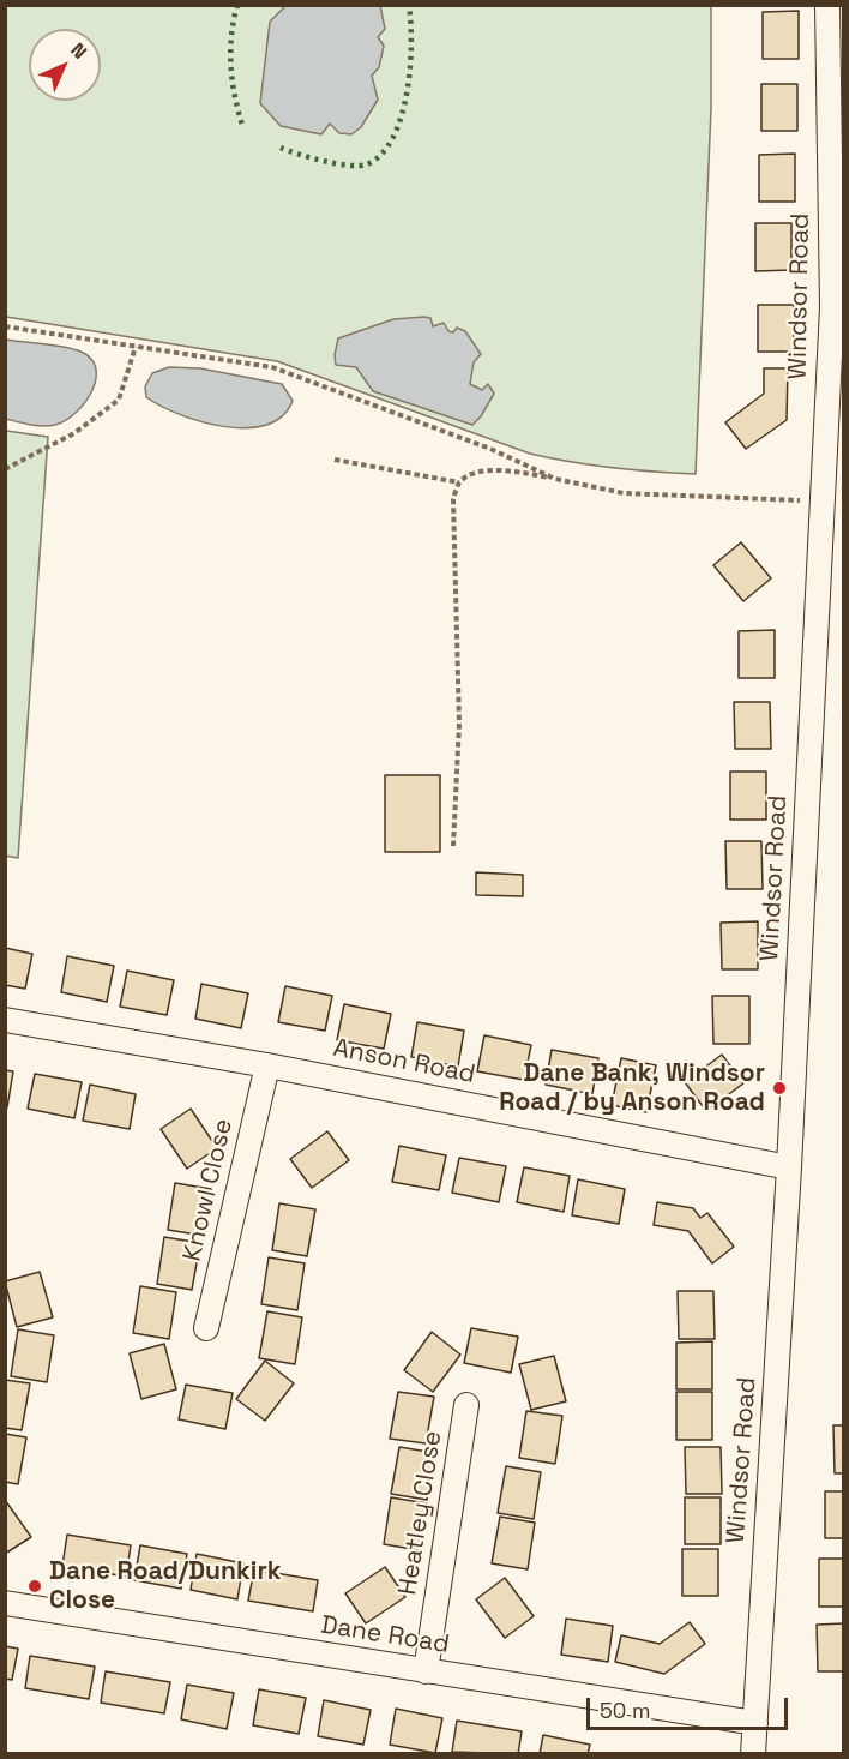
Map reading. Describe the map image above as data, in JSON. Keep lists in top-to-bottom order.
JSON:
{
  "streets": {
    "street": [
      "Windsor Road",
      "Anson Road",
      "Knowl Close",
      "Heatley Close",
      "Dane Road"
    ]
  },
  "crossings": [
    ["Windsor Road", "Anson Road"],
    ["Windsor Road", "Dane Road"],
    ["Anson Road", "Knowl Close"],
    ["Heatley Close", "Dane Road"]
  ],
  "places": ["Dane Bank, Windsor Road / by Anson Road", "Dane Road/Dunkirk Close"],
  "scale_bar": "50 m",
  "north": "top right"
}
